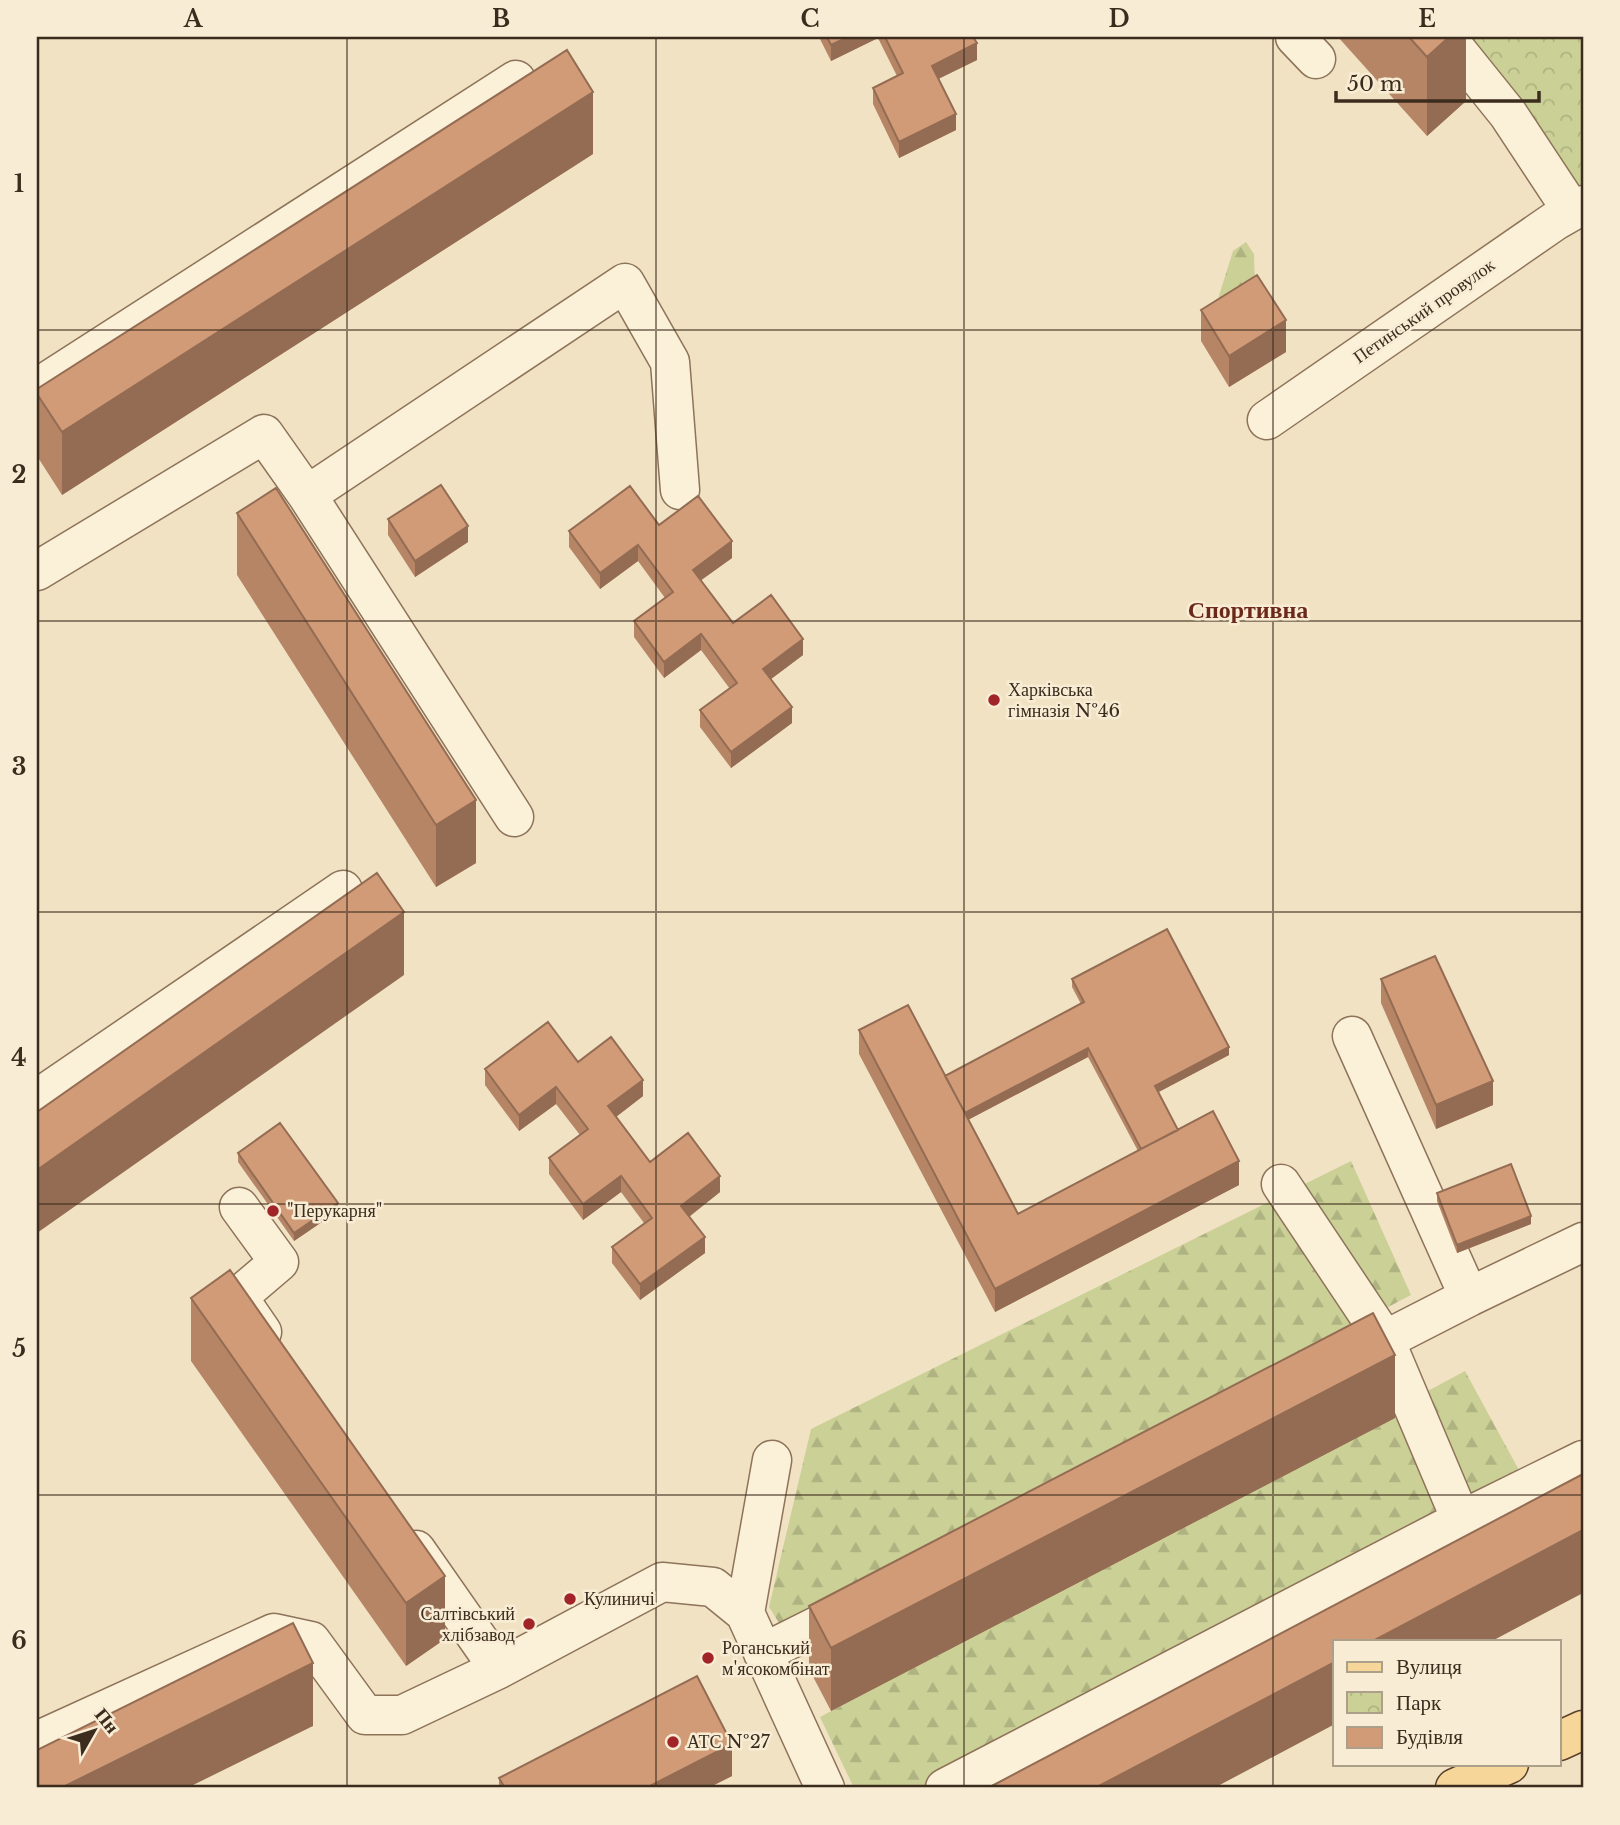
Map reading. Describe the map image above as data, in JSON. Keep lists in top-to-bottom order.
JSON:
{
  "streets": {
    "street": ["Петинський провулок"]
  },
  "districts": ["Спортивна"],
  "places": [
    "Харківська гімназія №46",
    "\"Перукарня\"",
    "Кулиничі",
    "Салтівський хлібзавод",
    "Роганський м'ясокомбінат",
    "АТС №27"
  ],
  "legend": ["Вулиця", "Парк", "Будівля"],
  "scale_bar": "50 m",
  "north": "top right",
  "grid": {
    "columns": [
      "A",
      "B",
      "C",
      "D",
      "E"
    ],
    "rows": [
      "1",
      "2",
      "3",
      "4",
      "5",
      "6"
    ]
  }
}
